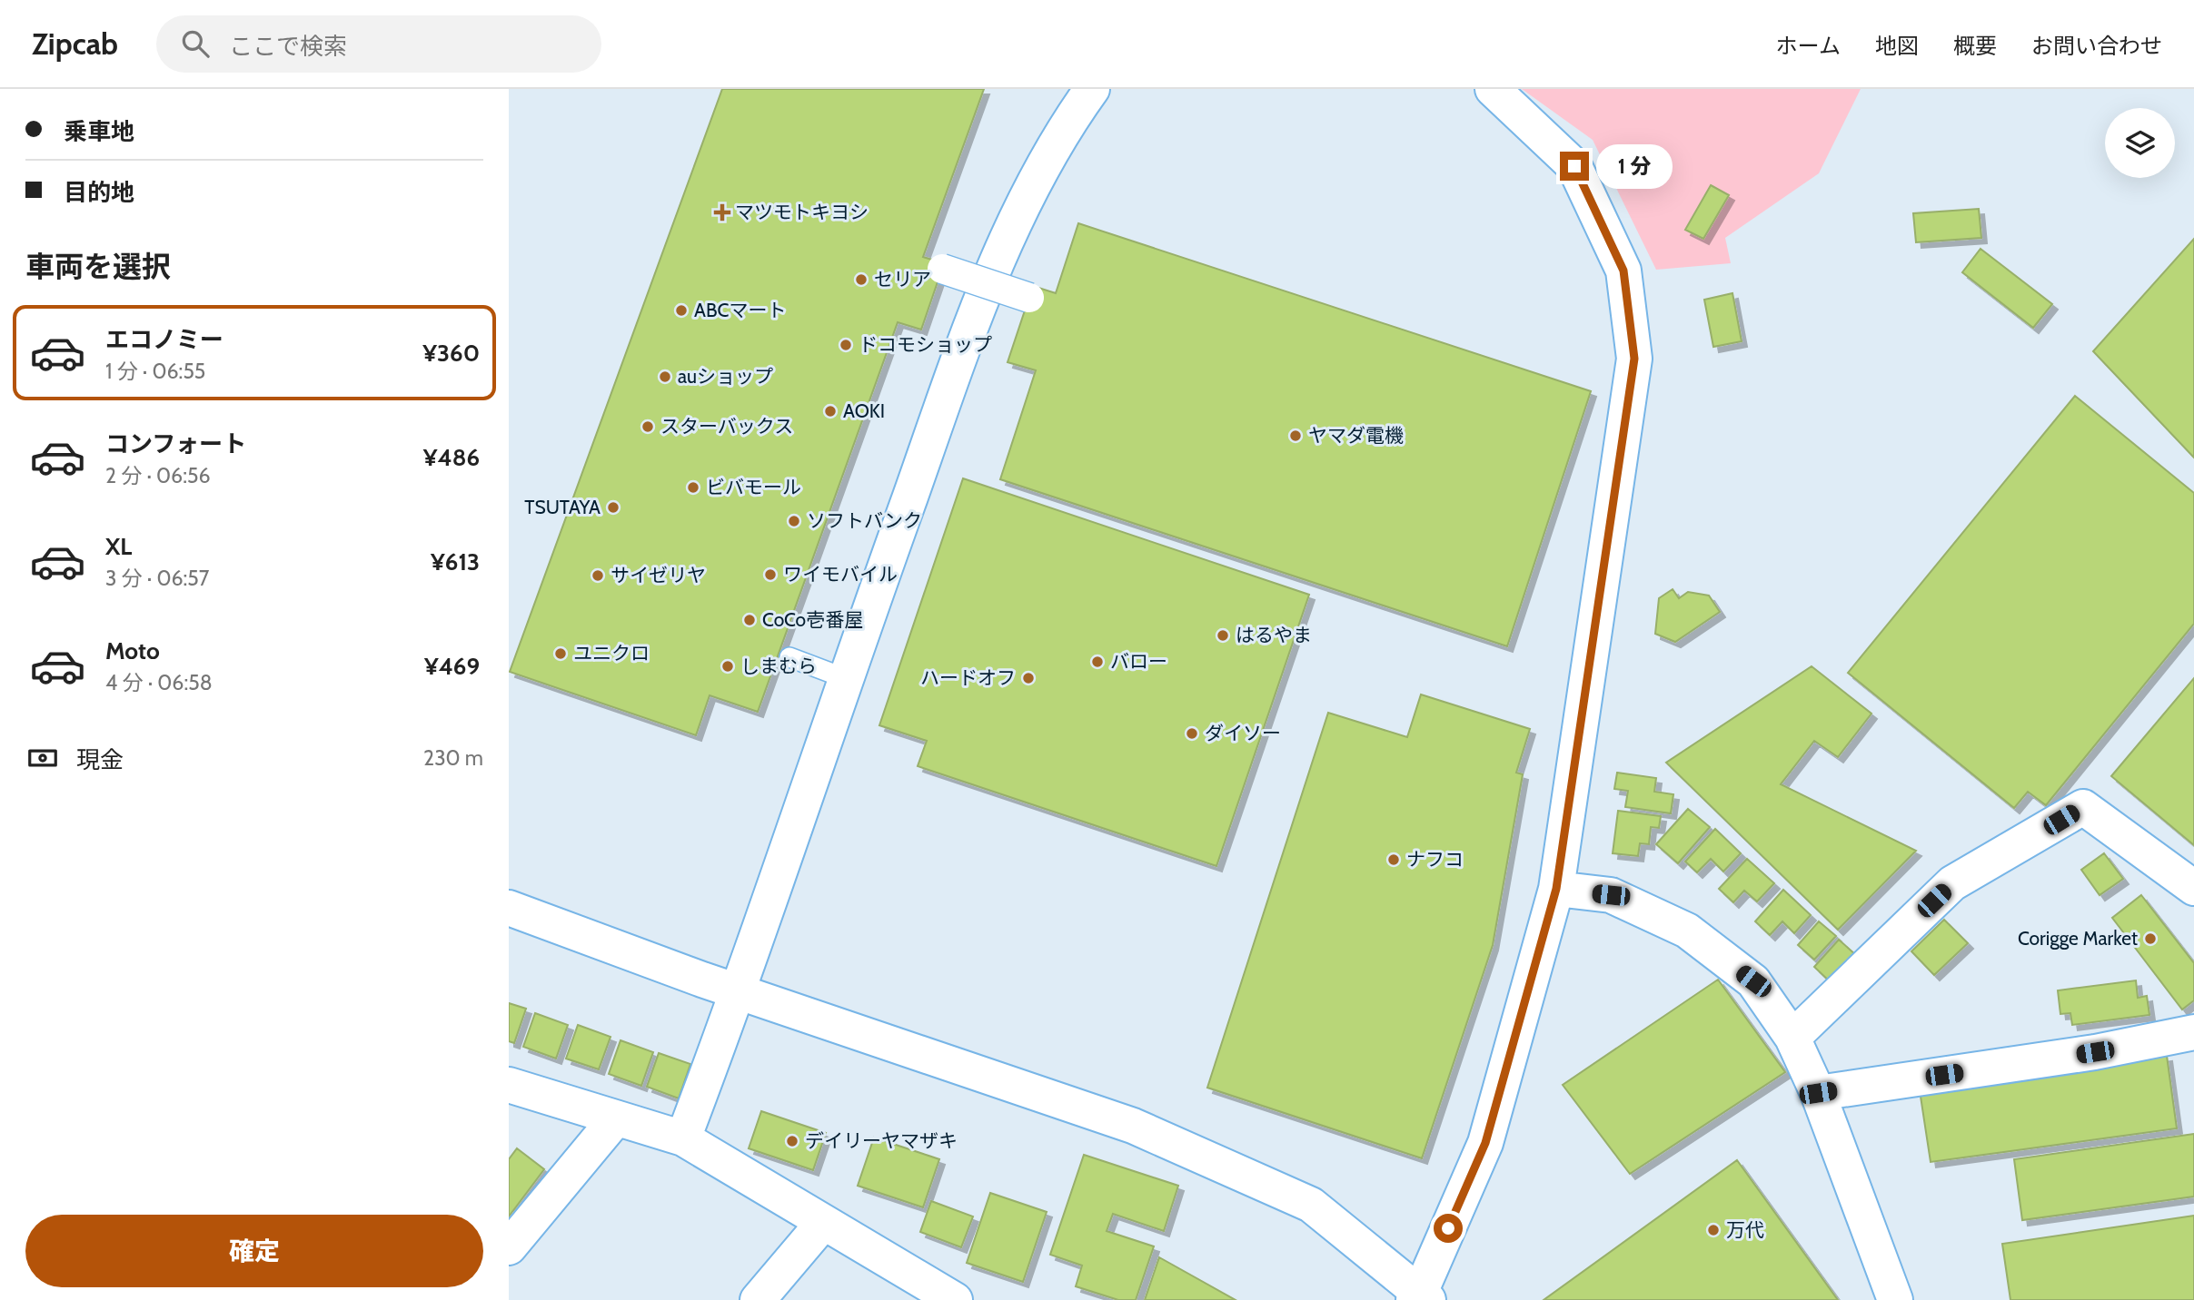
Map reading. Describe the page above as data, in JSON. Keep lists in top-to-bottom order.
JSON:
{
  "places": {
    "health": ["マツモトキヨシ"],
    "other": [
      "セリア",
      "ABCマート",
      "ドコモショップ",
      "auショップ",
      "AOKI",
      "スターバックス",
      "ヤマダ電機",
      "ビバモール",
      "TSUTAYA",
      "ソフトバンク",
      "ワイモバイル",
      "サイゼリヤ",
      "CoCo壱番屋",
      "はるやま",
      "ユニクロ",
      "バロー",
      "しまむら",
      "ハードオフ",
      "ダイソー",
      "ナフコ",
      "Corigge Market",
      "デイリーヤマザキ",
      "万代"
    ]
  },
  "page": {
    "header": "Zipcab",
    "search": "ここで検索",
    "nav": [
      "ホーム",
      "地図",
      "概要",
      "お問い合わせ"
    ],
    "banner": ["乗車地", "目的地"],
    "bubble": "1 分",
    "heading": "車両を選択",
    "list": [
      {
        "name": "エコノミー",
        "note": "1 分 · 06:55",
        "value": "¥360"
      },
      {
        "name": "コンフォート",
        "note": "2 分 · 06:56",
        "value": "¥486"
      },
      {
        "name": "XL",
        "note": "3 分 · 06:57",
        "value": "¥613"
      },
      {
        "name": "Moto",
        "note": "4 分 · 06:58",
        "value": "¥469"
      }
    ],
    "pay": ["現金", "230 m"],
    "buttons": "確定"
  }
}
